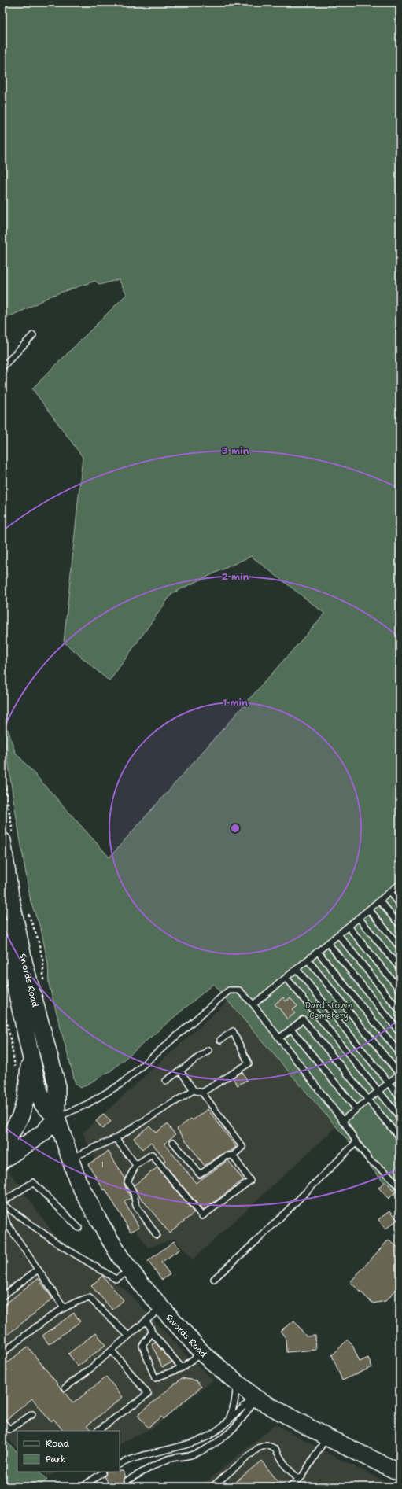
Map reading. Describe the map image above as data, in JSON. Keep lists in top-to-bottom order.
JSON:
{
  "streets": {
    "main road": ["Swords Road"]
  },
  "parks": ["Dardistown Cemetery"],
  "house_numbers": ["1"],
  "legend": ["Road", "Park"],
  "rings": ["3 min", "2 min", "1 min"]
}
